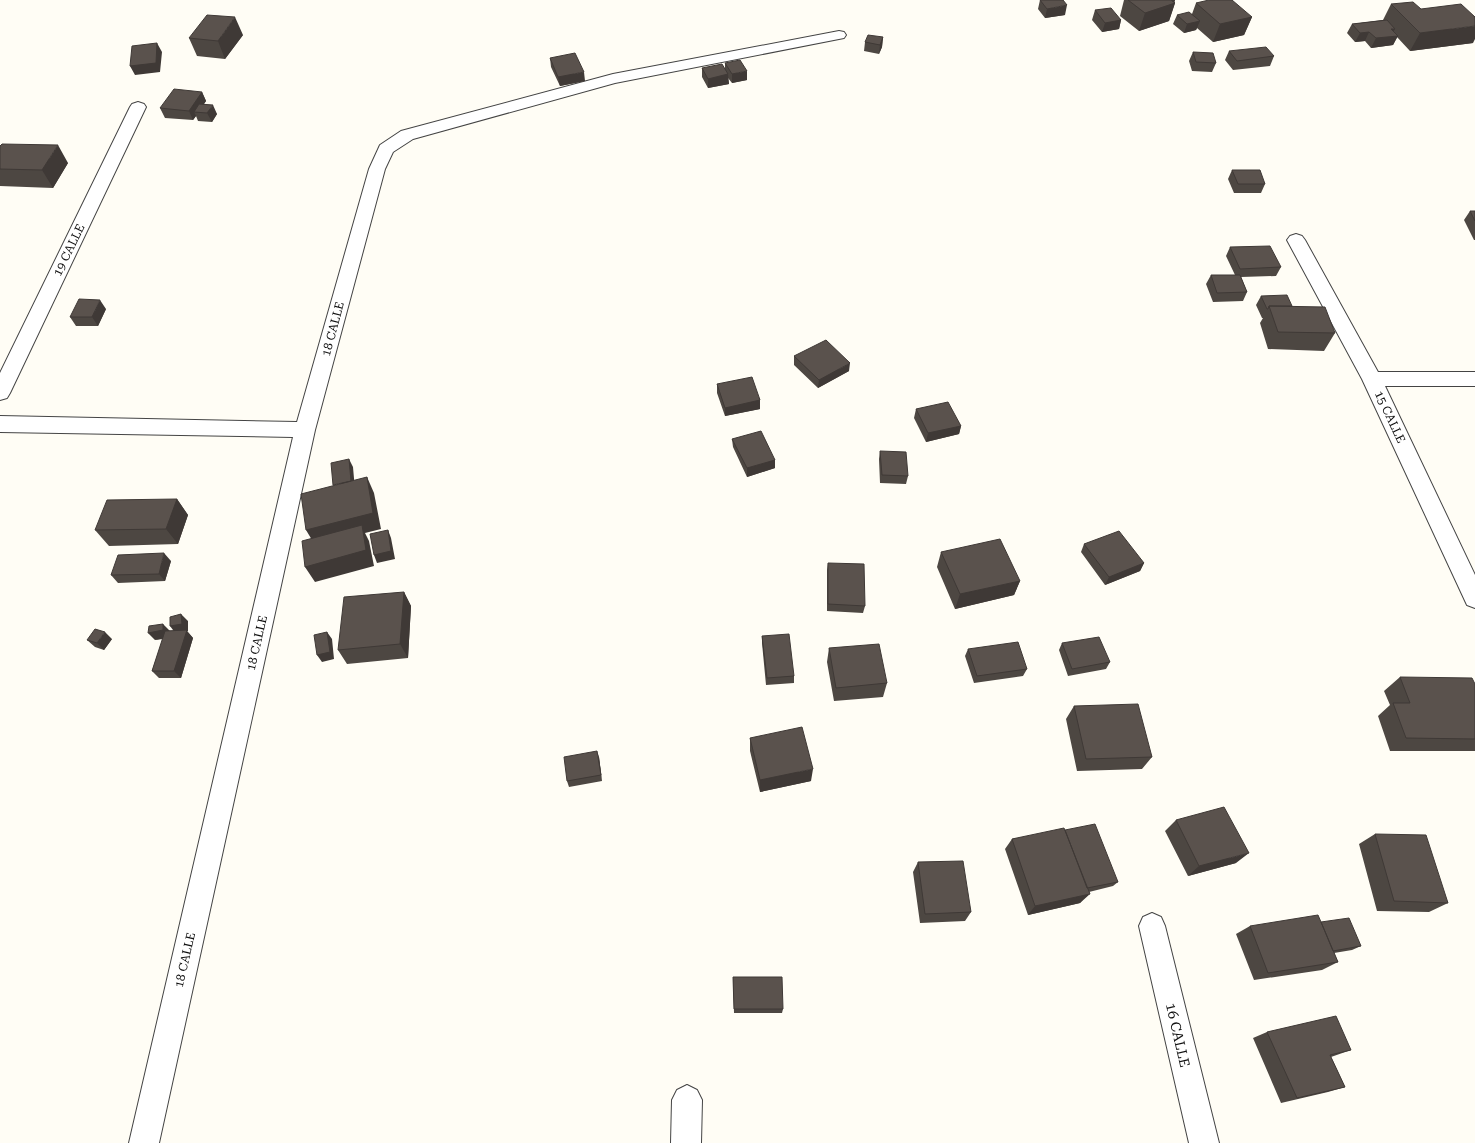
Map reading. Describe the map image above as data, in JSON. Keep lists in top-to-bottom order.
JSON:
{
  "streets": {
    "street": [
      "19 CALLE",
      "18 CALLE",
      "15 CALLE",
      "16 CALLE"
    ]
  }
}
